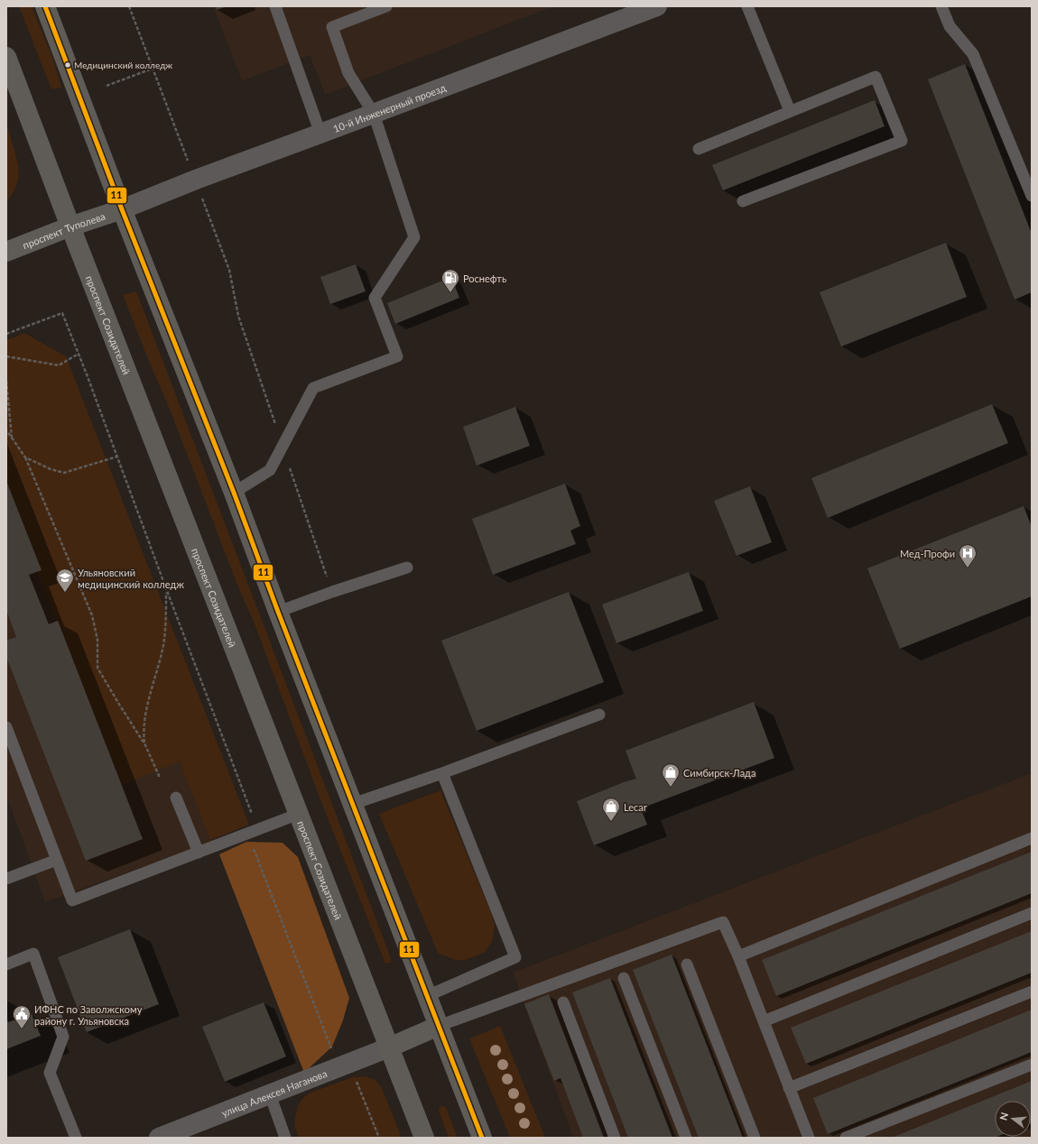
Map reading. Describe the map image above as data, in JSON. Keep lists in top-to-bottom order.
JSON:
{
  "streets": {
    "main road": ["проспект Туполева", "проспект Созидателей"],
    "street": ["10-й Инженерный проезд", "улица Алексея Наганова"]
  },
  "crossings": [
    ["10-й Инженерный проезд", "проспект Туполева"],
    ["проспект Туполева", "проспект Созидателей"],
    ["проспект Созидателей", "улица Алексея Наганова"]
  ],
  "places": {
    "other": ["Медицинский колледж"],
    "fuel station": ["Роснефть"],
    "hospital": ["Мед-Профи"],
    "school or university": ["Ульяновский медицинский колледж"],
    "shop": ["Симбирск-Лада", "Lecar"],
    "public building": ["ИФНС по Заволжскому району г. Ульяновска"]
  },
  "lines": ["transit line 11"],
  "north": "left"
}
